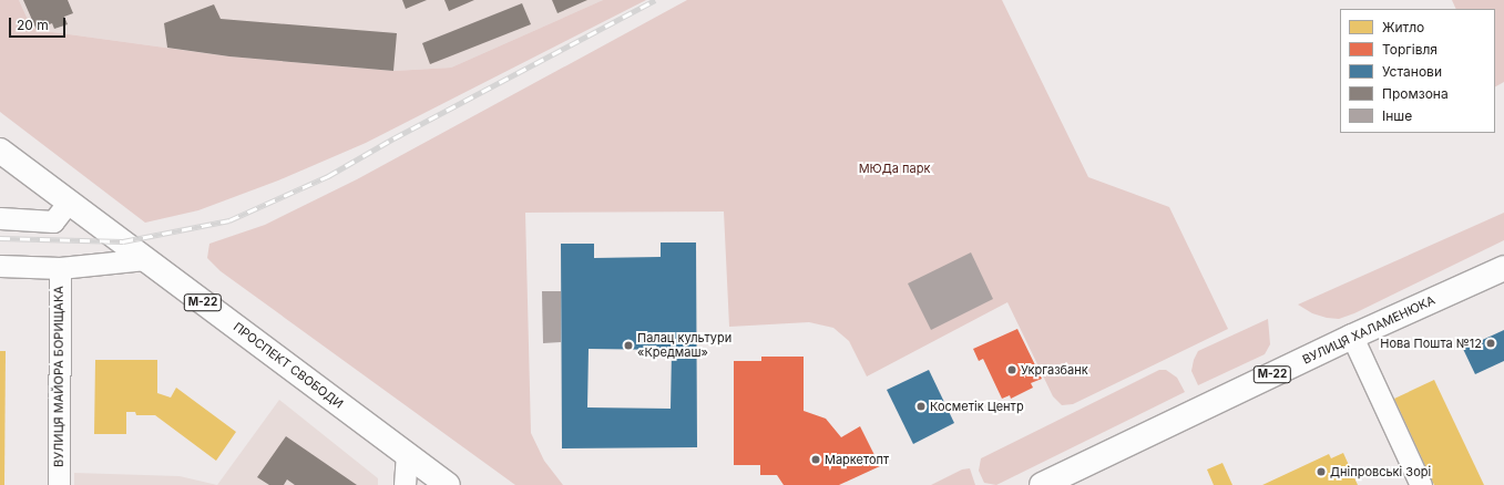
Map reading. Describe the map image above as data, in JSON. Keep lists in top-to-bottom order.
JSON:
{
  "streets": {
    "highway": ["М-22", "ВУЛИЦЯ ХАЛАМЕНЮКА", "ПРОСПЕКТ СВОБОДИ"],
    "street": ["ВУЛИЦЯ МАЙОРА БОРИЩАКА"]
  },
  "parks": ["МЮДа парк"],
  "places": [
    "Нова Пошта №12",
    "Палац культури «Кредмаш»",
    "Укргазбанк",
    "Косметік Центр",
    "Маркетопт",
    "Дніпровські Зорі"
  ],
  "legend": [
    "Житло",
    "Торгівля",
    "Установи",
    "Промзона",
    "Інше"
  ],
  "scale_bar": "20 m"
}
